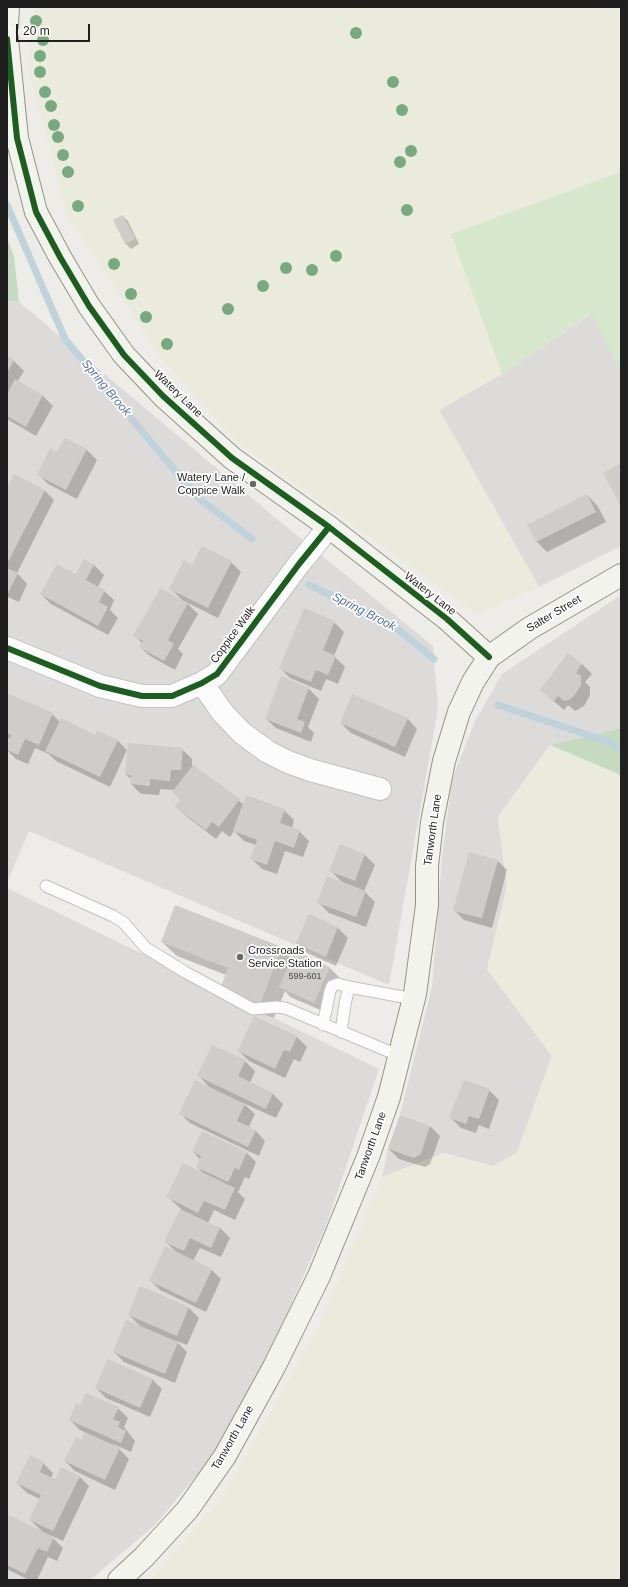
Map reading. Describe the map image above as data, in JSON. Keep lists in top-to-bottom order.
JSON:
{
  "streets": {
    "main road": ["Watery Lane", "Salter Street", "Tanworth Lane"],
    "street": ["Coppice Walk"]
  },
  "crossings": [
    ["Watery Lane", "Salter Street"],
    ["Watery Lane", "Coppice Walk"],
    ["Watery Lane", "Tanworth Lane"],
    ["Salter Street", "Tanworth Lane"]
  ],
  "water": ["Spring Brook"],
  "places": ["Watery Lane / Coppice Walk", "Crossroads Service Station"],
  "house_numbers": ["599-601"],
  "scale_bar": "20 m"
}
